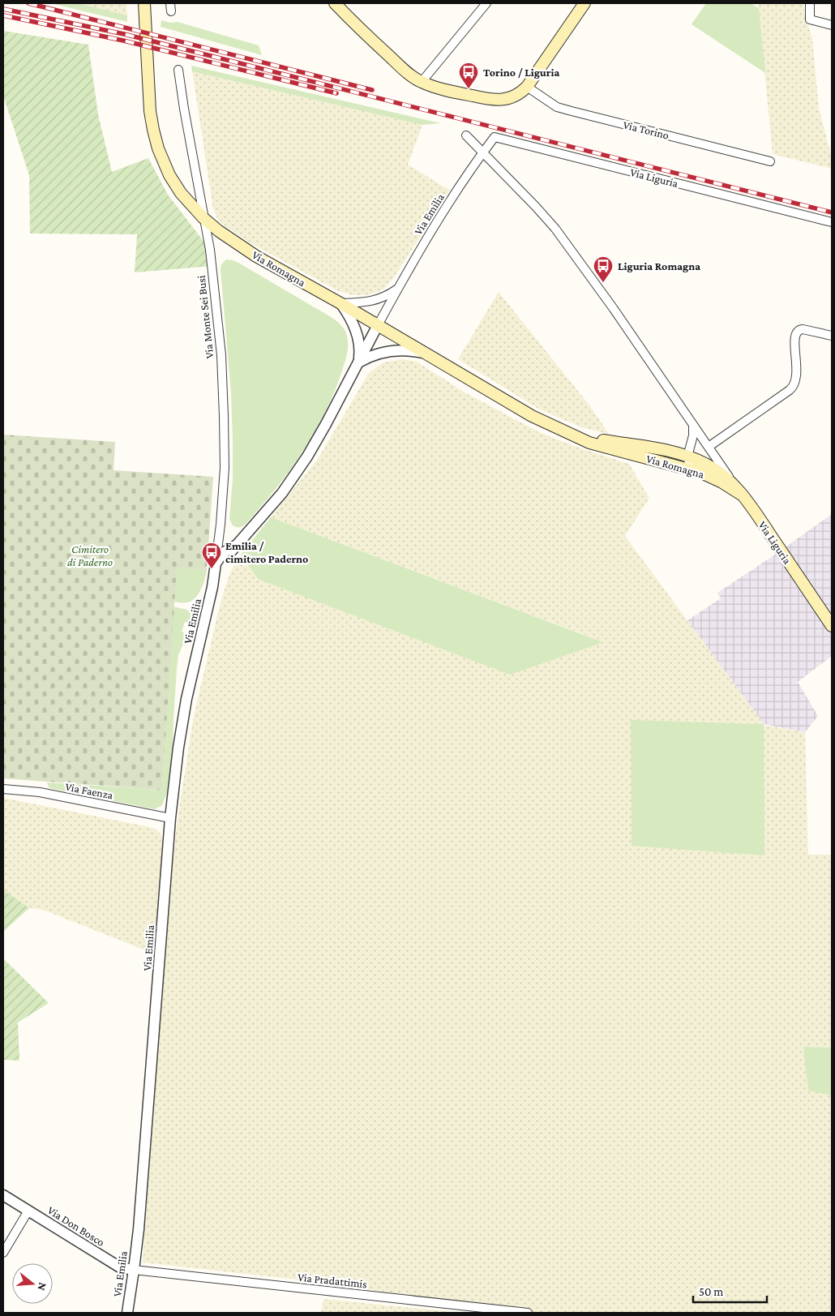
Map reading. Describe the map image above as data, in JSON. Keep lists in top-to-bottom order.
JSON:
{
  "streets": {
    "main road": ["Via Liguria", "Via Romagna"],
    "street": [
      "Via Torino",
      "Via Emilia",
      "Via Monte Sei Busi",
      "Via Faenza",
      "Via Don Bosco",
      "Via Pradattimis"
    ]
  },
  "crossings": [
    ["Via Liguria", "Via Emilia"],
    ["Via Liguria", "Via Romagna"],
    ["Via Emilia", "Via Romagna"],
    ["Via Emilia", "Via Monte Sei Busi"],
    ["Via Emilia", "Via Faenza"],
    ["Via Emilia", "Via Don Bosco"],
    ["Via Emilia", "Via Pradattimis"],
    ["Via Romagna", "Via Monte Sei Busi"],
    ["Via Don Bosco", "Via Pradattimis"]
  ],
  "parks": ["Cimitero di Paderno"],
  "places": {
    "bus stop": ["Torino / Liguria", "Liguria Romagna", "Emilia / cimitero Paderno"]
  },
  "scale_bar": "50 m",
  "north": "right"
}
